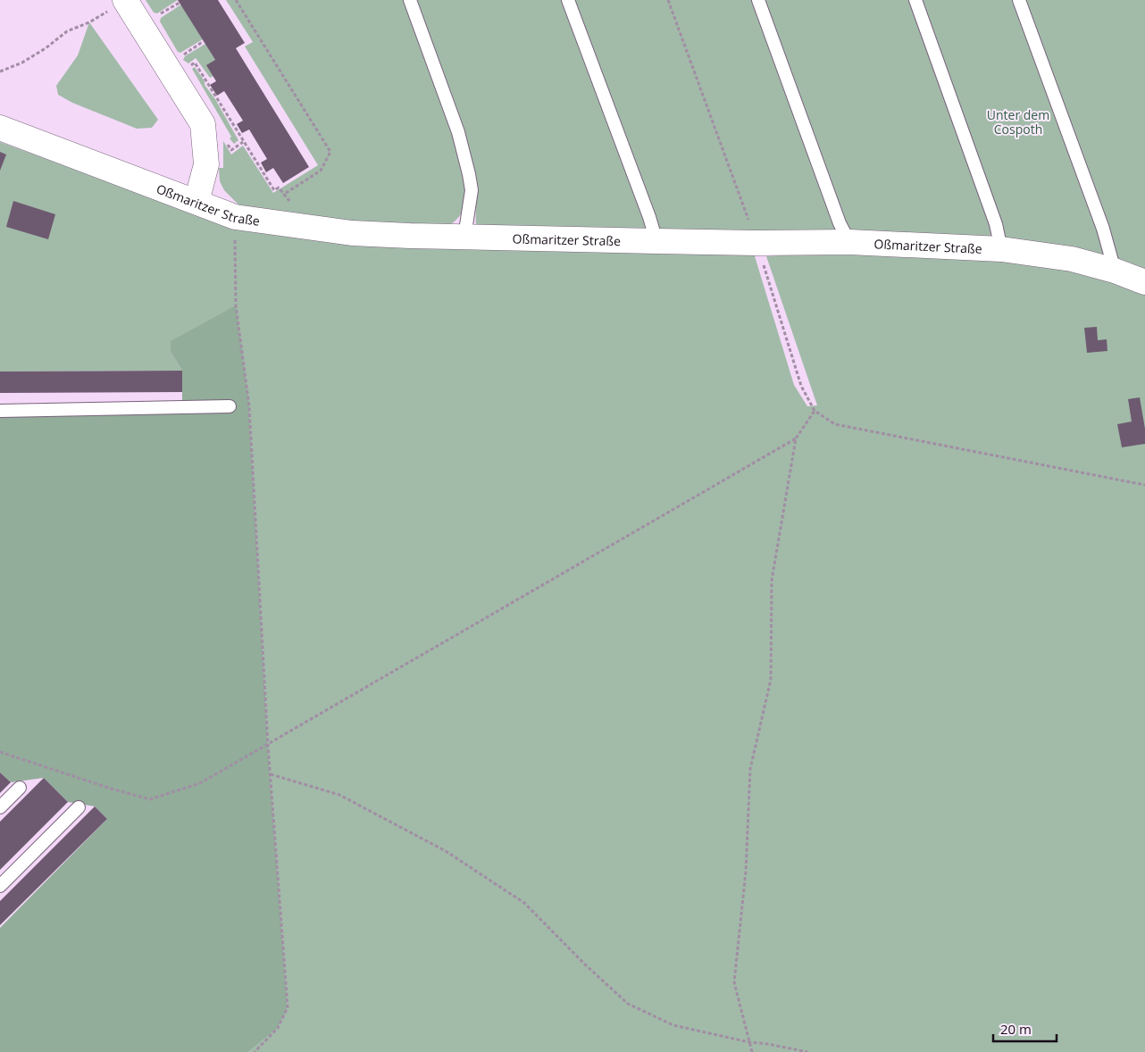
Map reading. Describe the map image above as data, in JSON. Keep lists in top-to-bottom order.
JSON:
{
  "streets": {
    "street": ["Oßmaritzer Straße"]
  },
  "parks": ["Unter dem Cospoth"],
  "scale_bar": "20 m"
}
